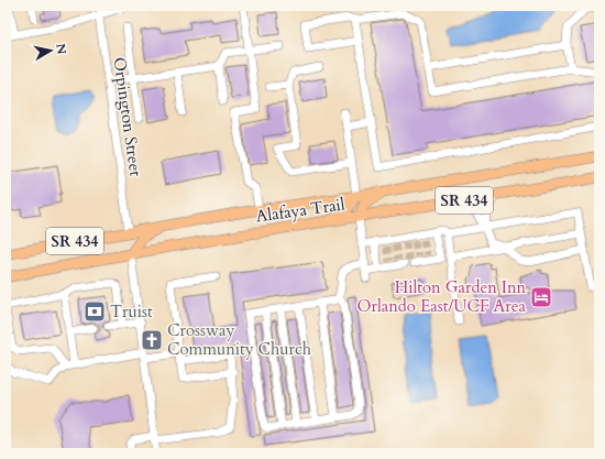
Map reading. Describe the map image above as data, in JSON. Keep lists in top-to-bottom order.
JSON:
{
  "streets": {
    "main road": ["SR 434", "Alafaya Trail"],
    "street": ["Orpington Street"]
  },
  "crossings": [
    ["Orpington Street", "Alafaya Trail"]
  ],
  "places": {
    "hotel": ["Hilton Garden Inn Orlando East/UCF Area"],
    "bank": ["Truist"],
    "church": ["Crossway Community Church"]
  },
  "north": "right"
}
